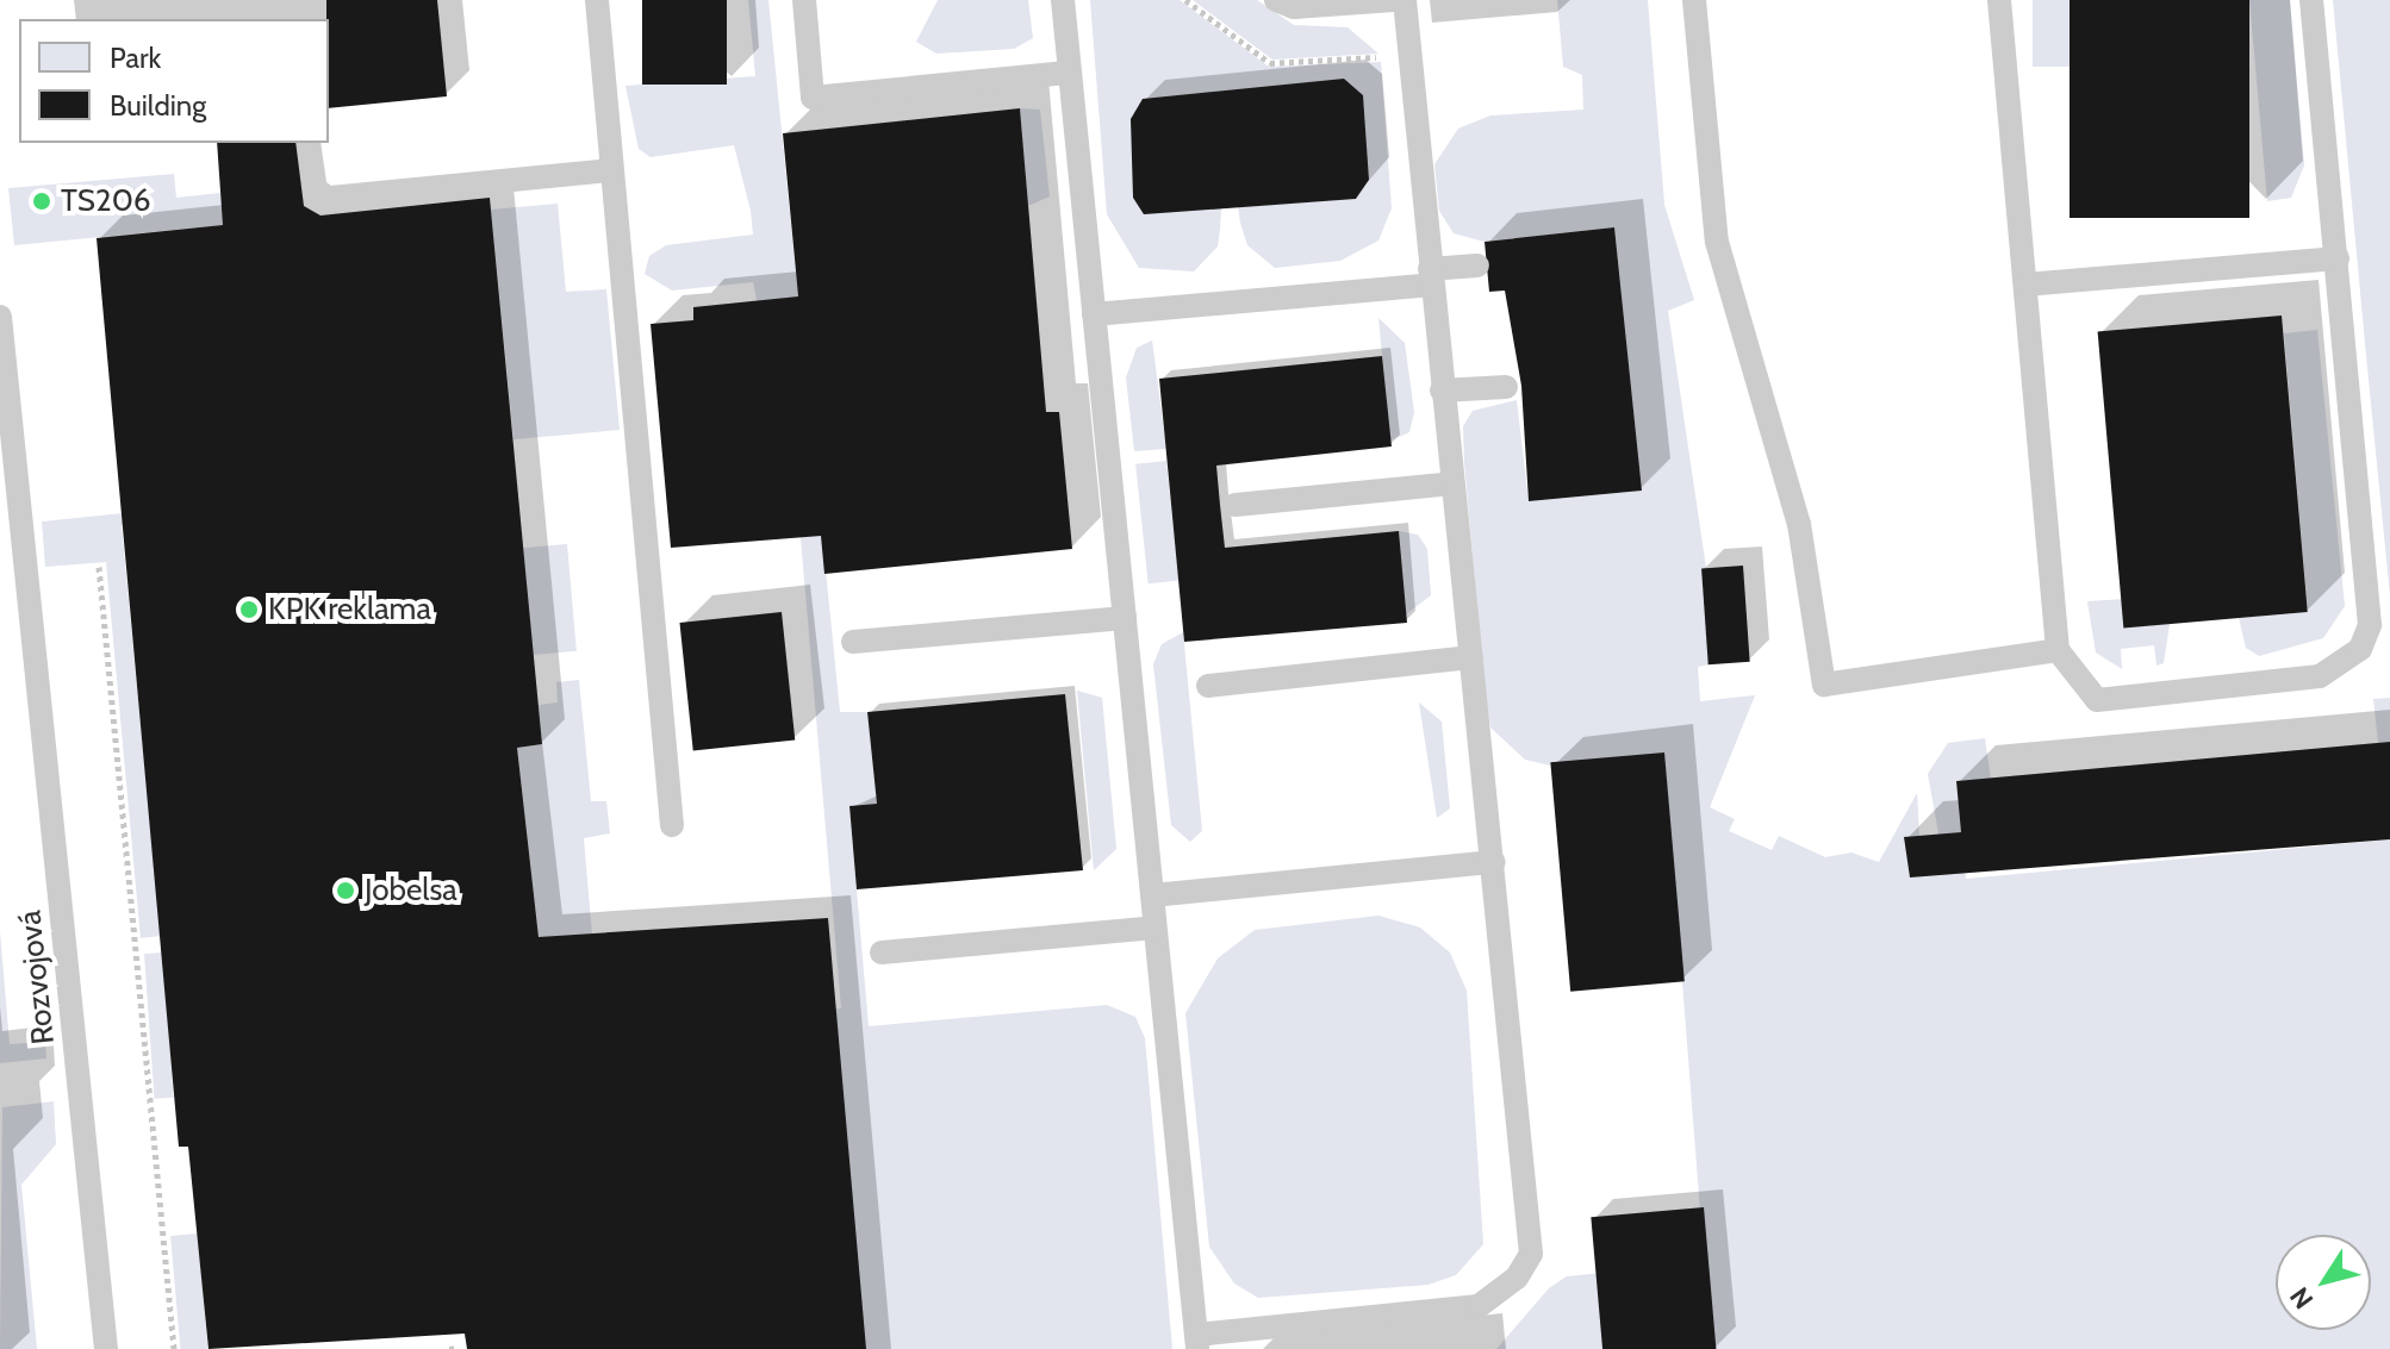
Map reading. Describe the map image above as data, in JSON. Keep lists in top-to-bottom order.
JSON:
{
  "streets": {
    "lane": ["Rozvojová"]
  },
  "places": ["TS206", "KPK reklama", "Jobelsa"],
  "legend": ["Park", "Building"],
  "north": "bottom left"
}
